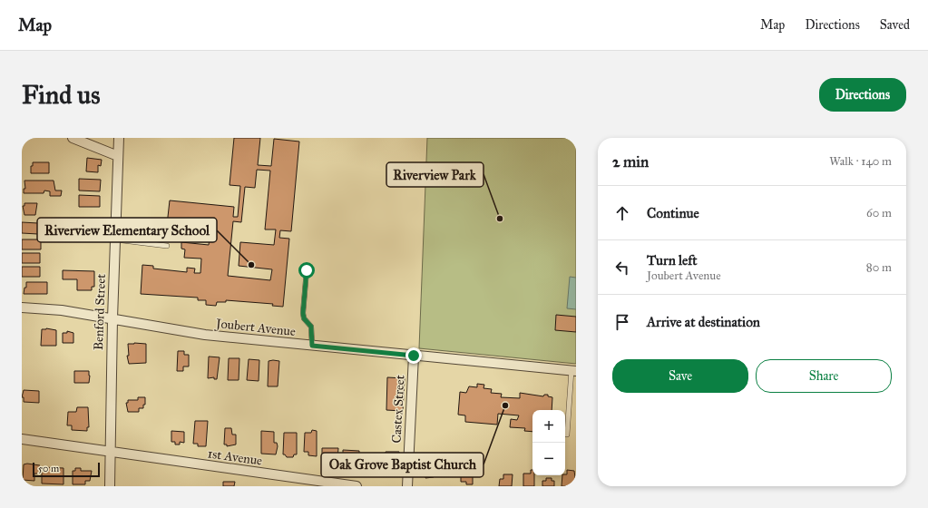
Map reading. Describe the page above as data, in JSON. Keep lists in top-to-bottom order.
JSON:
{
  "streets": {
    "street": [
      "Benford Street",
      "Joubert Avenue",
      "Castex Street",
      "1st Avenue"
    ]
  },
  "crossings": [
    ["Benford Street", "Joubert Avenue"],
    ["Benford Street", "1st Avenue"],
    ["Joubert Avenue", "Castex Street"]
  ],
  "places": ["Riverview Park", "Riverview Elementary School", "Oak Grove Baptist Church"],
  "scale_bar": "50 m",
  "page": {
    "header": "Map",
    "nav": ["Map", "Directions", "Saved"],
    "buttons": [
      "Directions",
      ["Save", "Share"]
    ],
    "title": "Find us",
    "heading": ["2 min", "Walk · 140 m"],
    "list": [
      ["Continue", "60 m"],
      ["Turn left", "Joubert Avenue", "80 m"],
      "Arrive at destination"
    ],
    "map_buttons": ["+", "−"],
    "scale": "50 m"
  }
}
